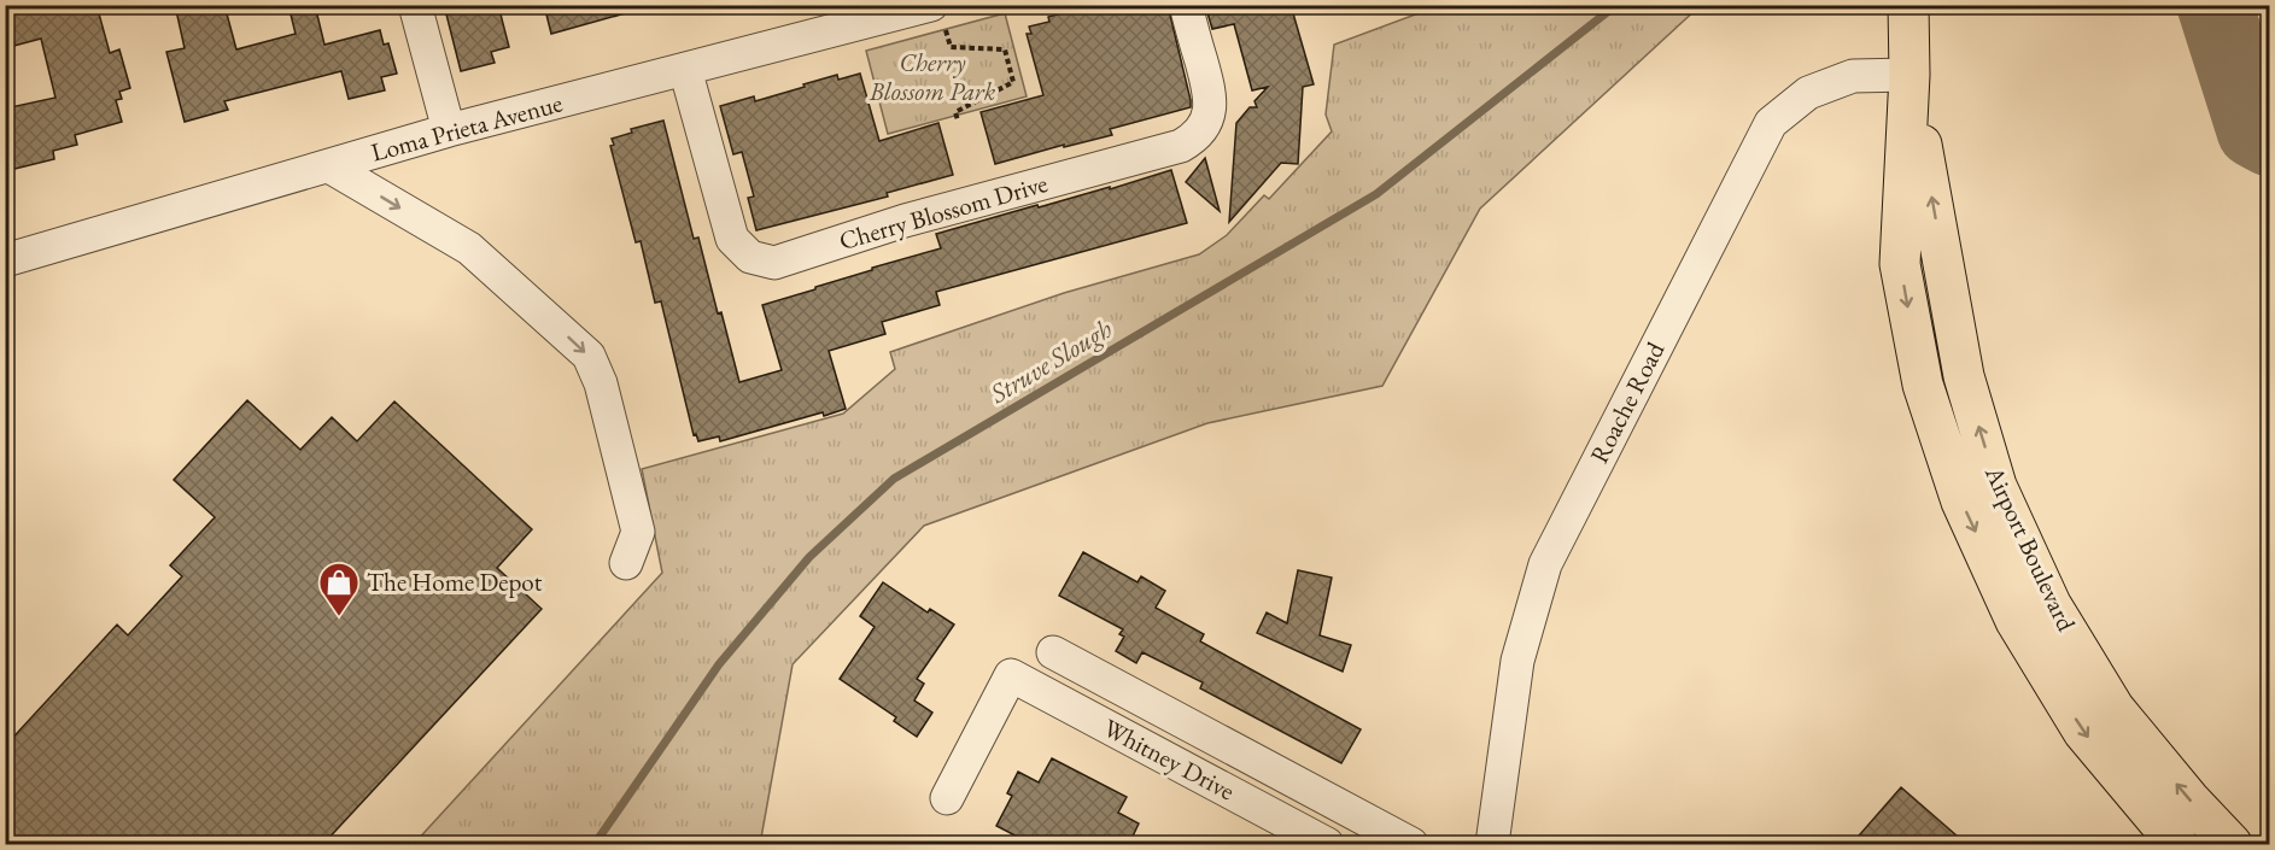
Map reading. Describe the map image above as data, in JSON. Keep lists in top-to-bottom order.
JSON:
{
  "streets": {
    "main road": ["Airport Boulevard"],
    "street": [
      "Loma Prieta Avenue",
      "Cherry Blossom Drive",
      "Roache Road",
      "Whitney Drive"
    ]
  },
  "crossings": [
    ["Loma Prieta Avenue", "Cherry Blossom Drive"],
    ["Roache Road", "Airport Boulevard"]
  ],
  "water": ["Struve Slough"],
  "parks": ["Cherry Blossom Park"],
  "places": {
    "shop": ["The Home Depot"]
  }
}
